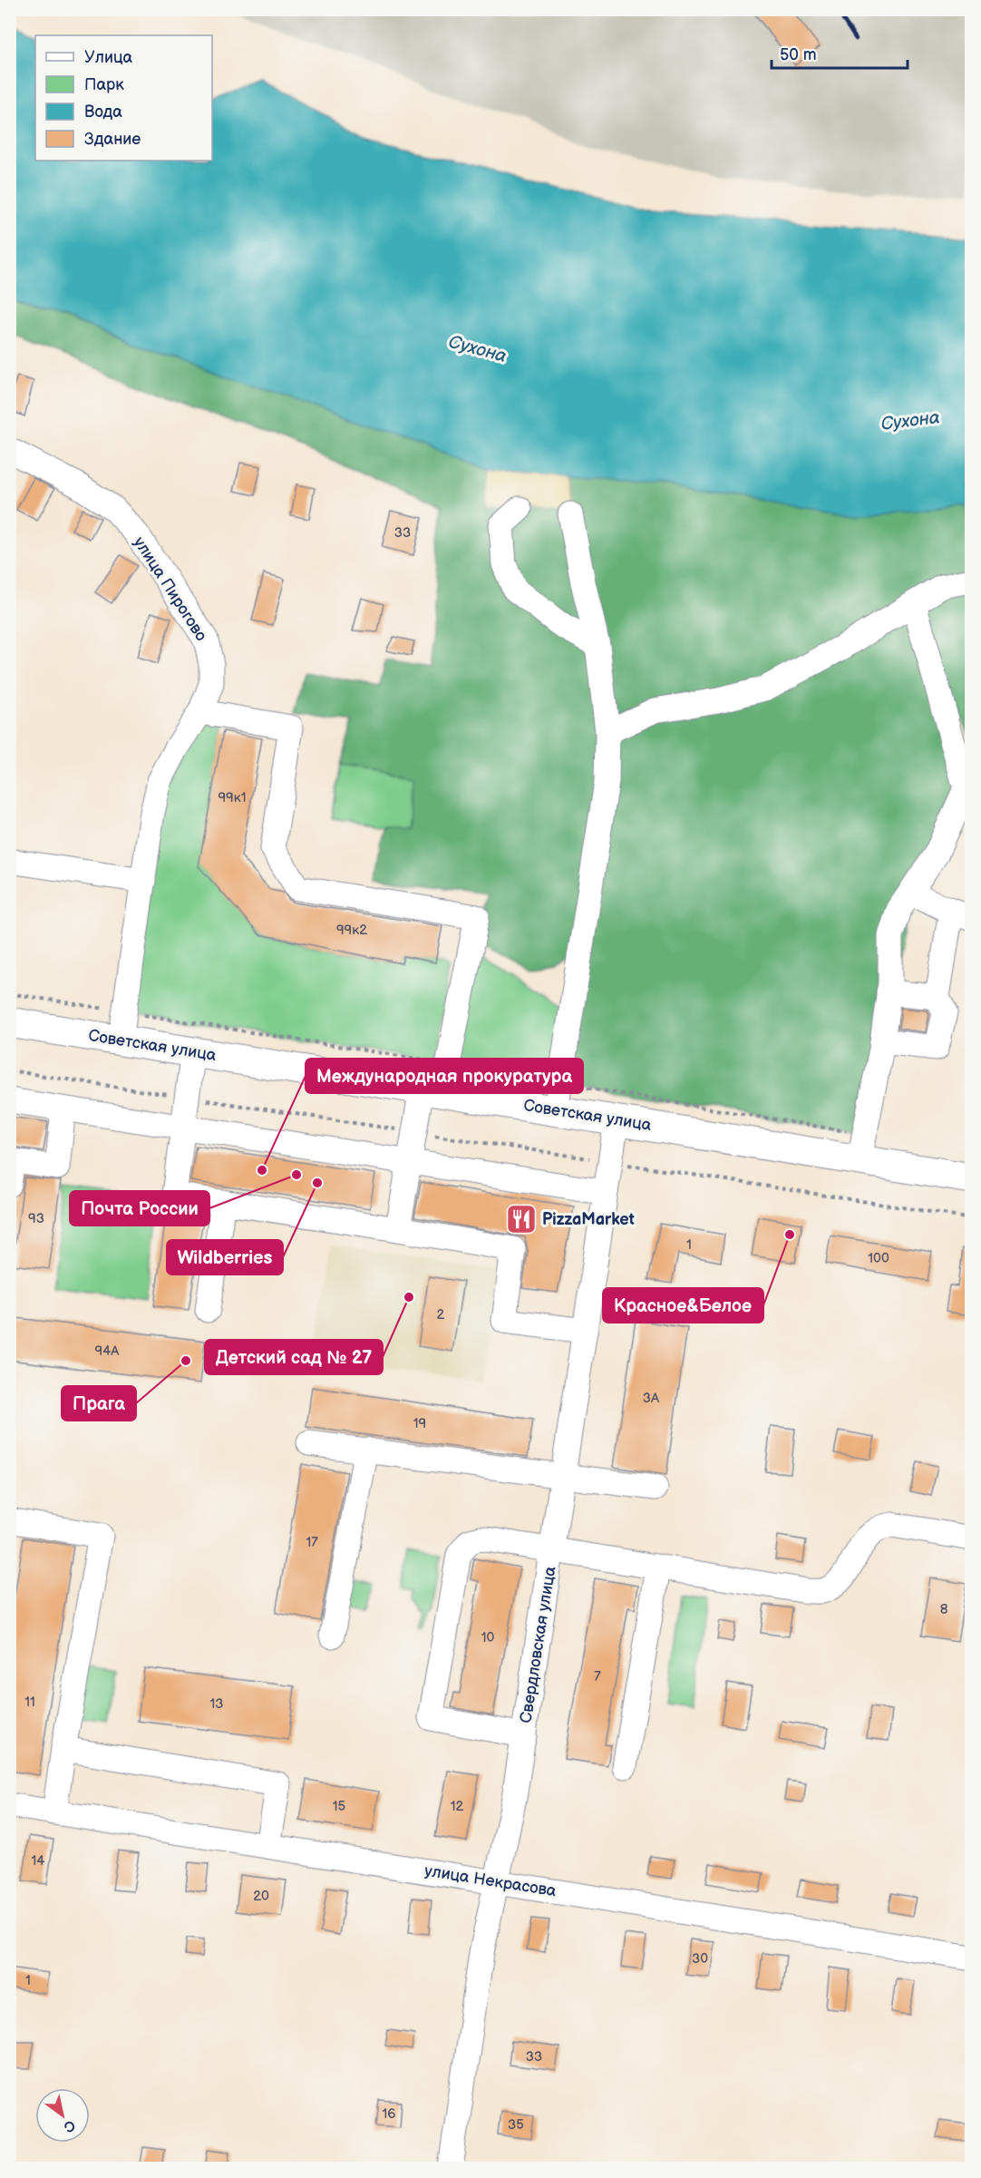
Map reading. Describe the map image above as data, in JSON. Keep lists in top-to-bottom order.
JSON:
{
  "streets": {
    "main road": ["Советская улица"],
    "street": ["улица Пирогово", "Свердловская улица", "улица Некрасова"]
  },
  "crossings": [
    ["улица Пирогово", "Советская улица"],
    ["Советская улица", "Свердловская улица"],
    ["Свердловская улица", "улица Некрасова"]
  ],
  "water": ["Сухона"],
  "places": {
    "other": [
      "Международная прокуратура",
      "Почта России",
      "Wildberries",
      "Красное&Белое",
      "Детский сад № 27",
      "Прага"
    ],
    "restaurant": ["PizzaMarket"]
  },
  "house_numbers": [
    "33",
    "99к1",
    "99к2",
    "93",
    "1",
    "100",
    "2",
    "94А",
    "3А",
    "19",
    "17",
    "8",
    "10",
    "7",
    "11",
    "13",
    "15",
    "12",
    "14",
    "20",
    "30",
    "1",
    "33",
    "16",
    "35"
  ],
  "legend": [
    "Улица",
    "Парк",
    "Вода",
    "Здание"
  ],
  "scale_bar": "50 m",
  "north": "bottom right"
}
